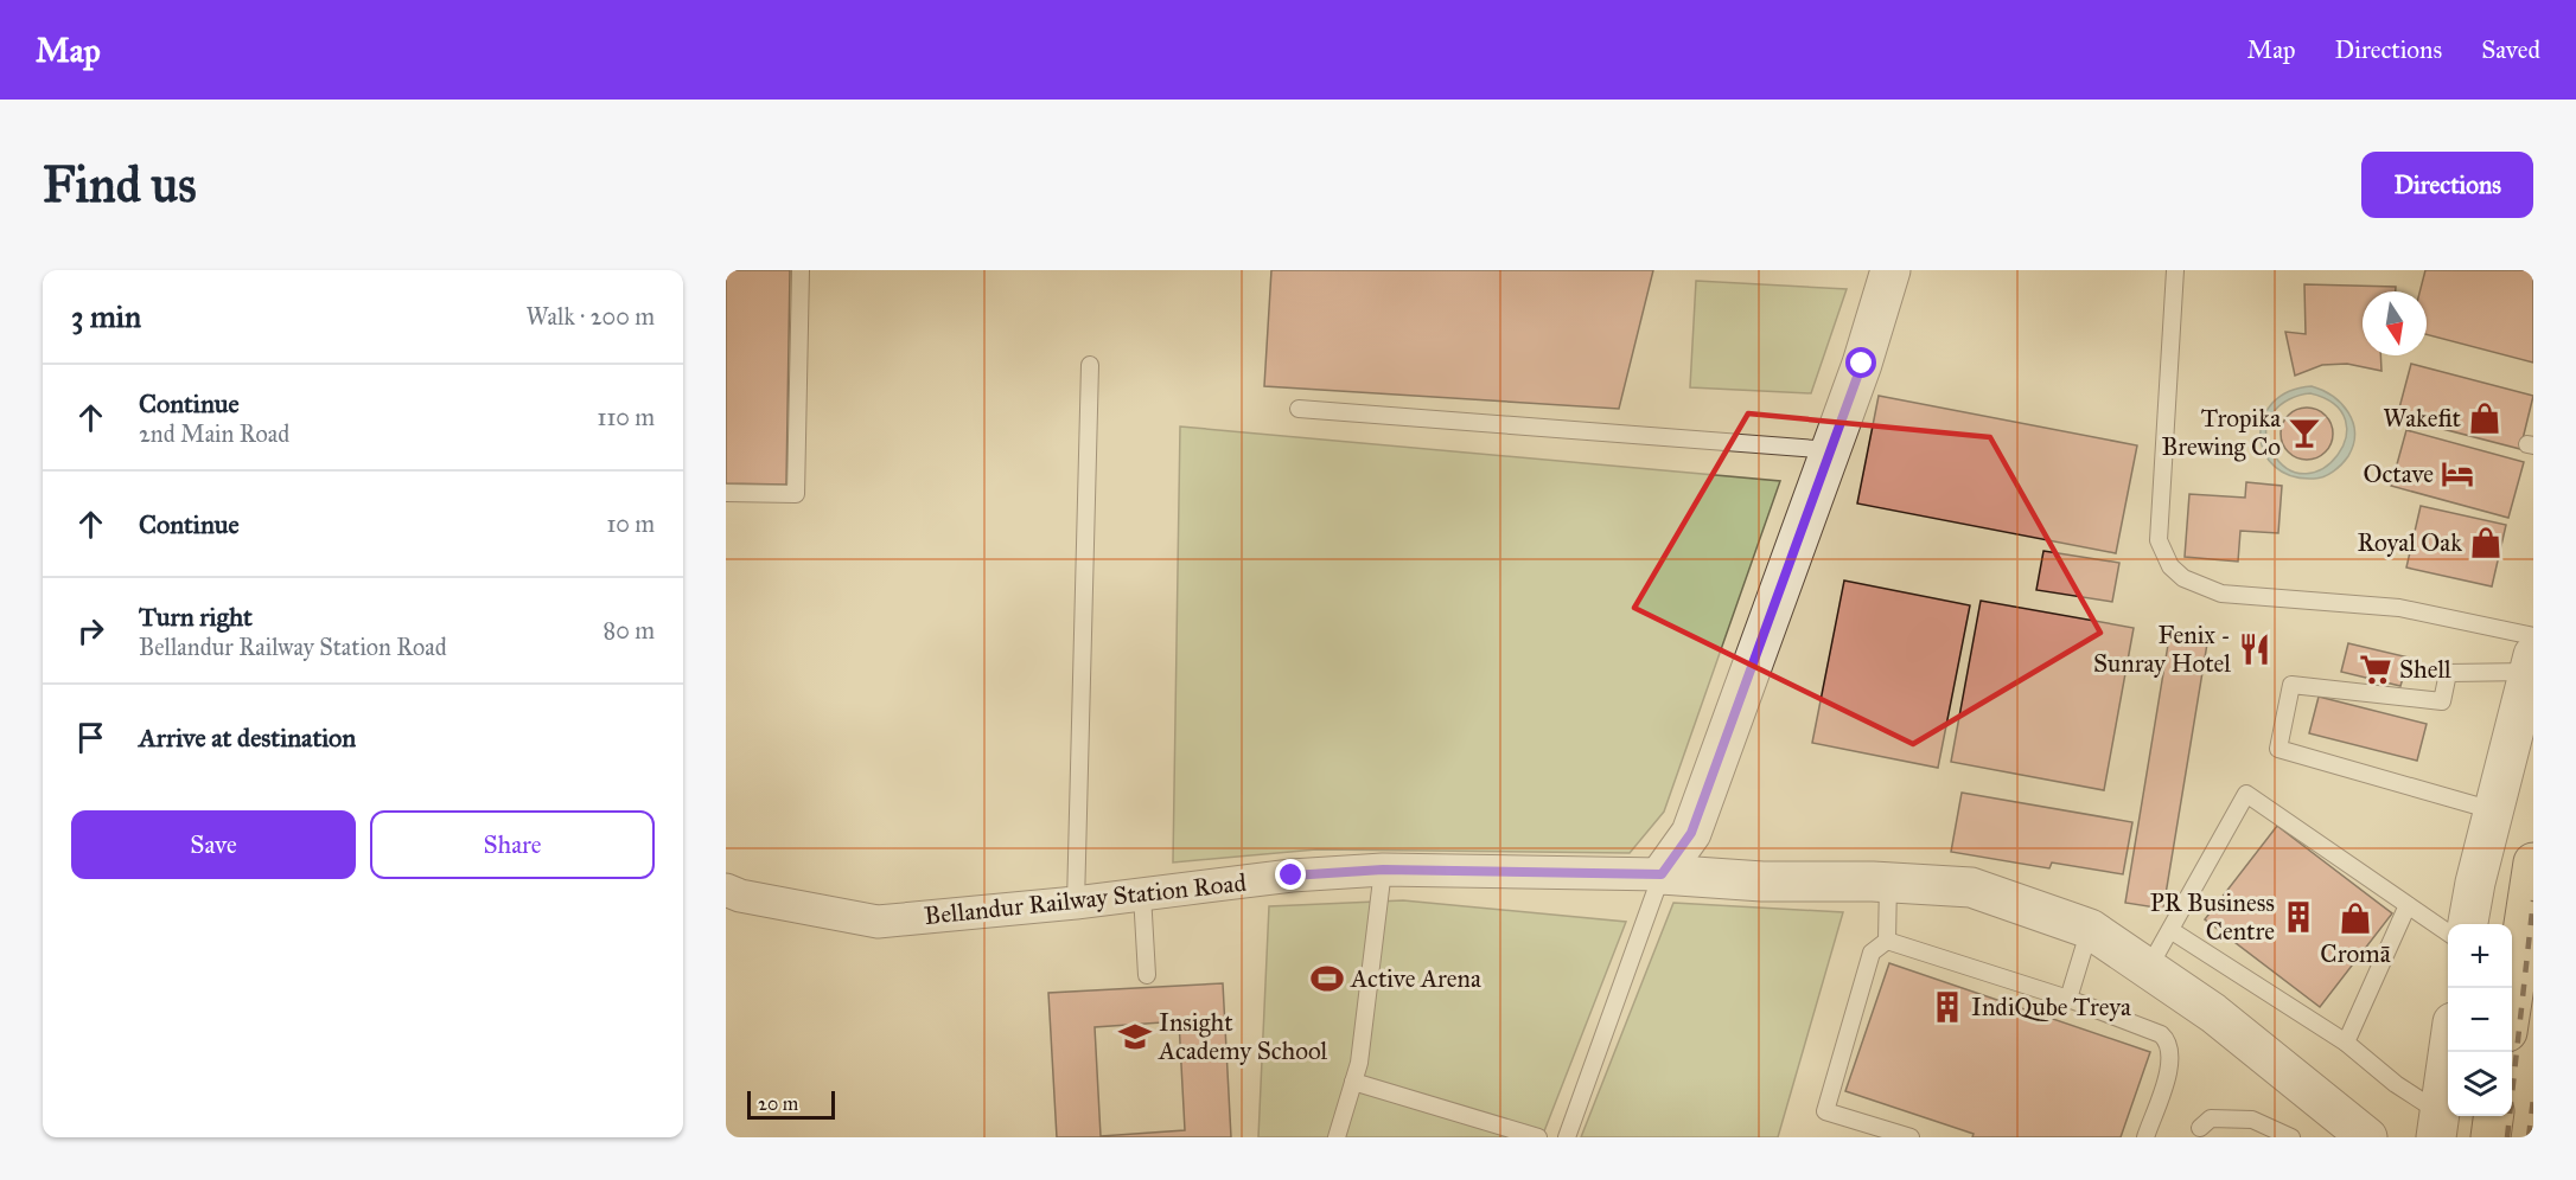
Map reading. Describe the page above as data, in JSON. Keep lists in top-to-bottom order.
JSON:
{
  "streets": {
    "street": ["Bellandur Railway Station Road"]
  },
  "places": {
    "shop": ["Wakefit", "Royal Oak", "Cromā"],
    "bar": ["Tropika Brewing Co"],
    "hotel": ["Octave"],
    "restaurant": ["Fenix - Sunray Hotel"],
    "supermarket": ["Shell"],
    "building": ["PR Business Centre", "IndiQube Treya"],
    "sports": ["Active Arena"],
    "school or university": ["Insight Academy School"]
  },
  "scale_bar": "20 m",
  "north": "bottom",
  "page": {
    "header": "Map",
    "nav": ["Map", "Directions", "Saved"],
    "buttons": [
      "Directions",
      ["Save", "Share"]
    ],
    "title": "Find us",
    "heading": ["3 min", "Walk · 200 m"],
    "list": [
      ["Continue", "2nd Main Road", "110 m"],
      ["Continue", "10 m"],
      ["Turn right", "Bellandur Railway Station Road", "80 m"],
      "Arrive at destination"
    ],
    "map_buttons": ["+", "−"],
    "scale": "20 m"
  }
}
